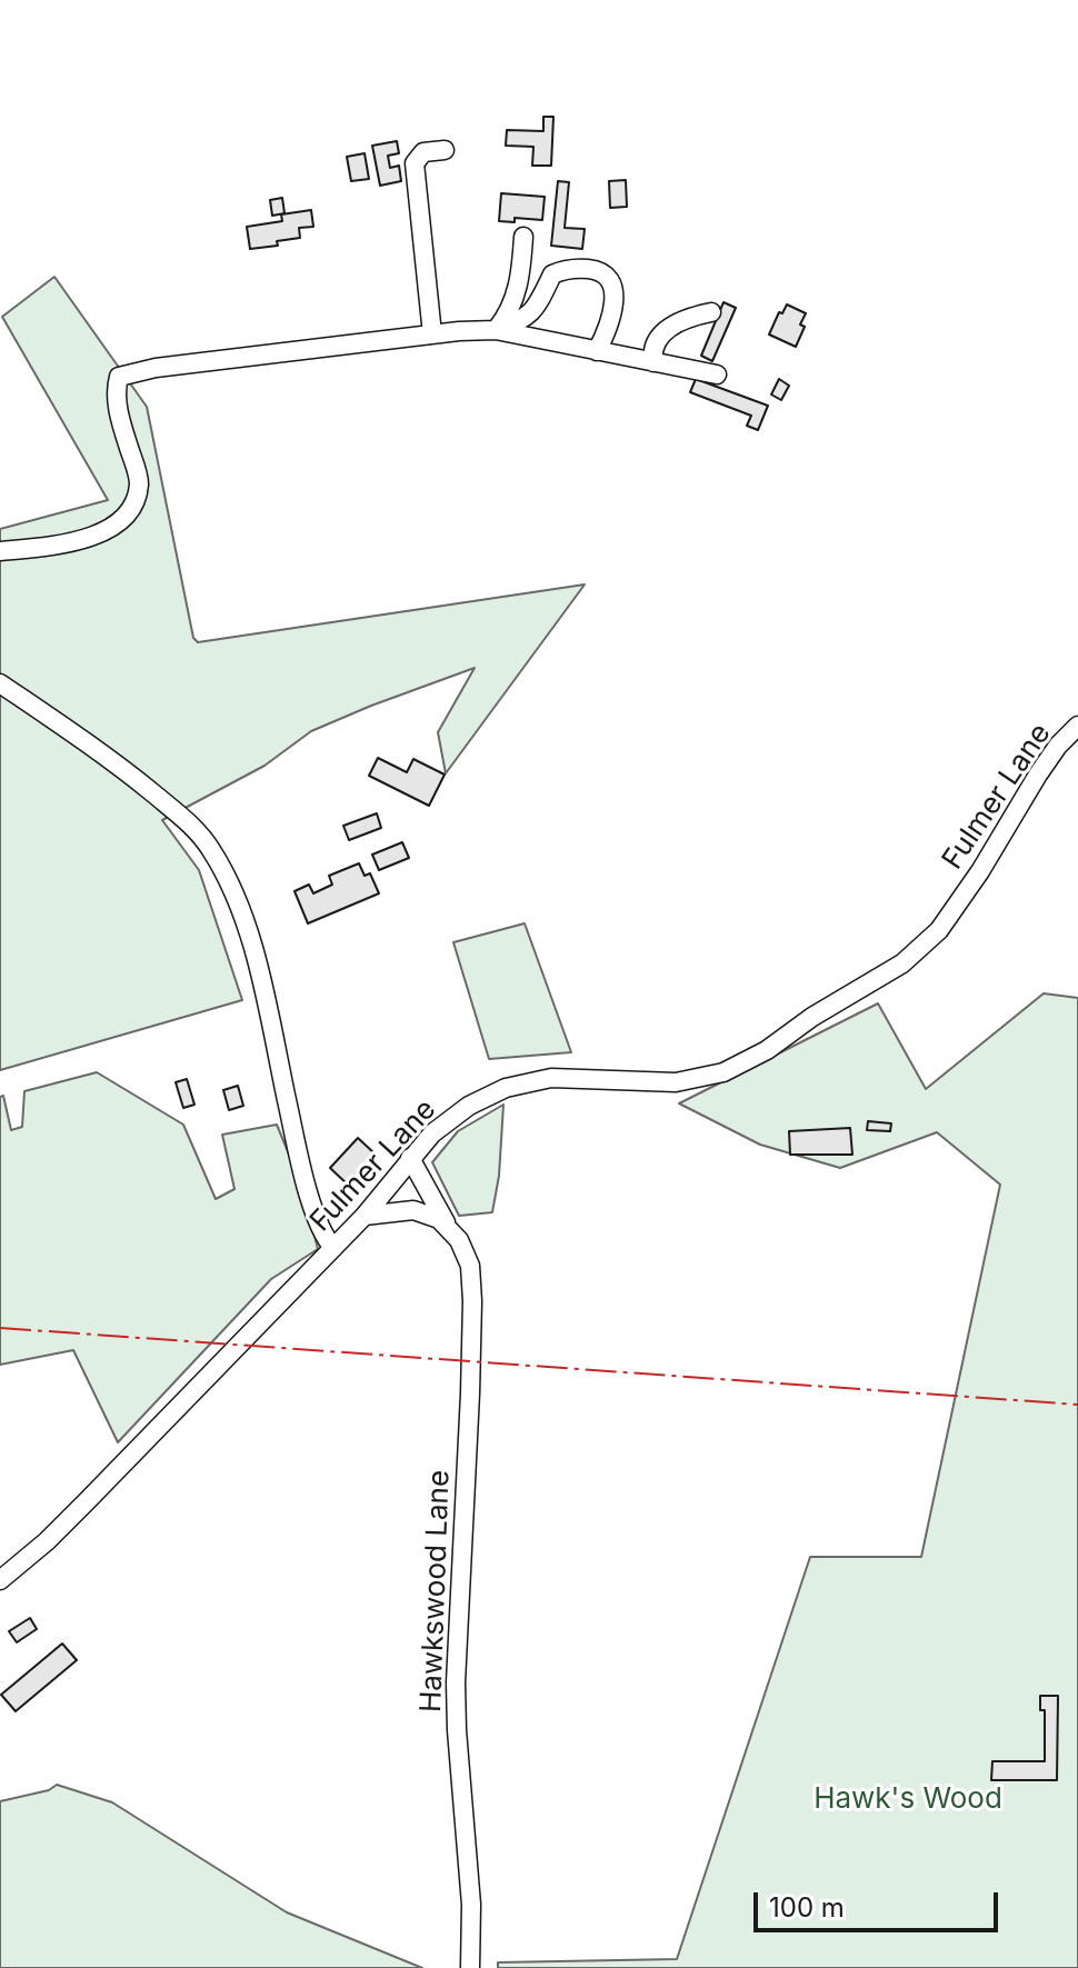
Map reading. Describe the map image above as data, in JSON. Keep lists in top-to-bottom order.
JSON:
{
  "streets": {
    "street": ["Fulmer Lane", "Hawkswood Lane"]
  },
  "crossings": [
    ["Fulmer Lane", "Hawkswood Lane"]
  ],
  "parks": ["Hawk's Wood"],
  "scale_bar": "100 m"
}
